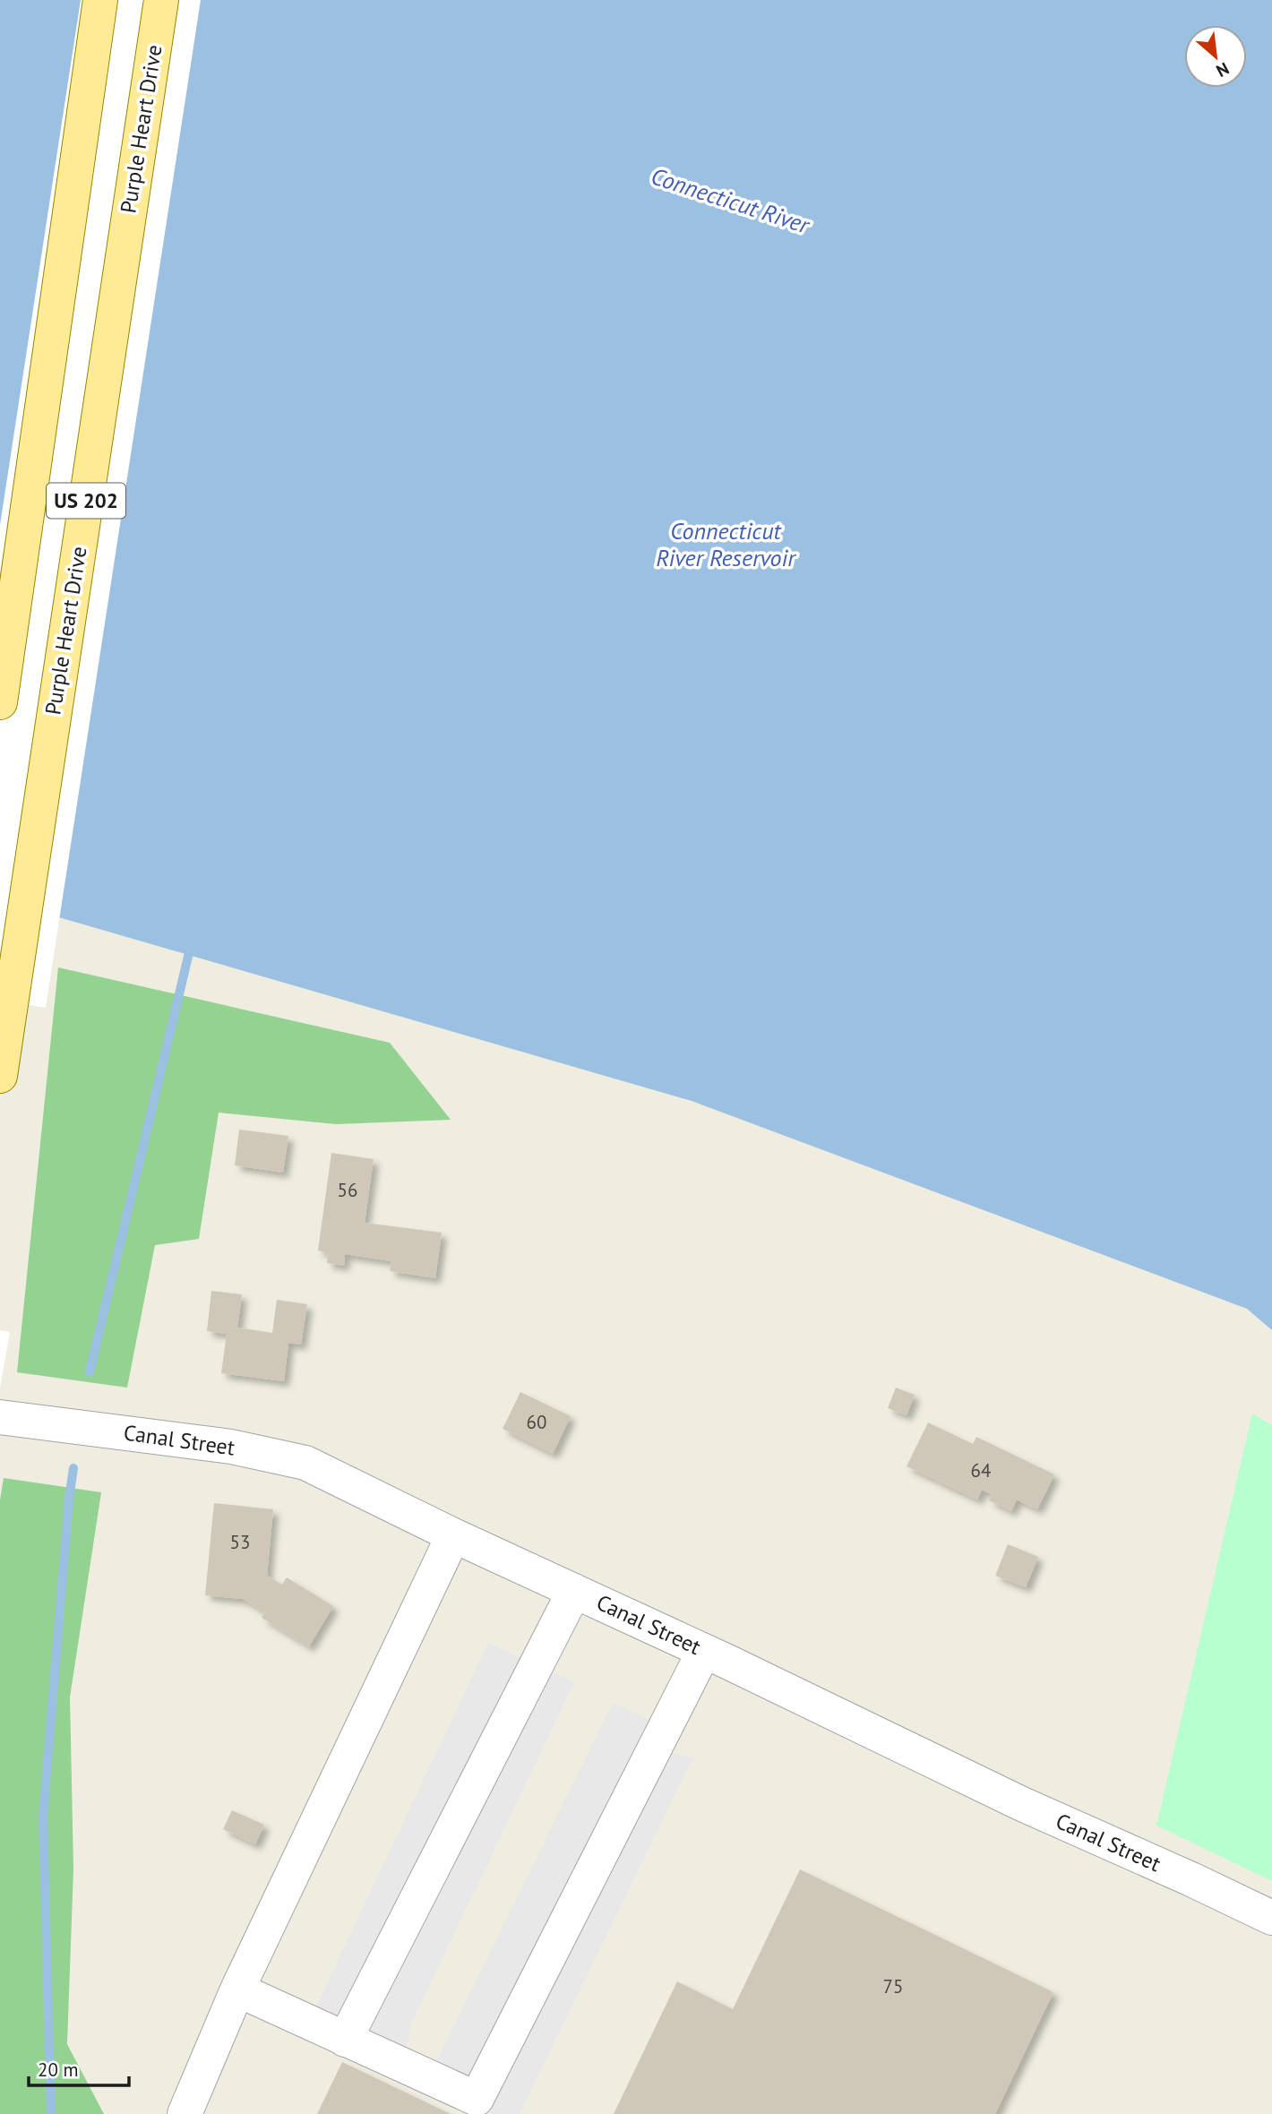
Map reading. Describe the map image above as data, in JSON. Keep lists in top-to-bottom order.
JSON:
{
  "streets": {
    "main road": ["Purple Heart Drive", "US 202"],
    "street": ["Canal Street"]
  },
  "water": ["Connecticut River", "Connecticut River Reservoir"],
  "house_numbers": [
    "56",
    "60",
    "64",
    "53",
    "75"
  ],
  "scale_bar": "20 m",
  "north": "bottom right"
}
